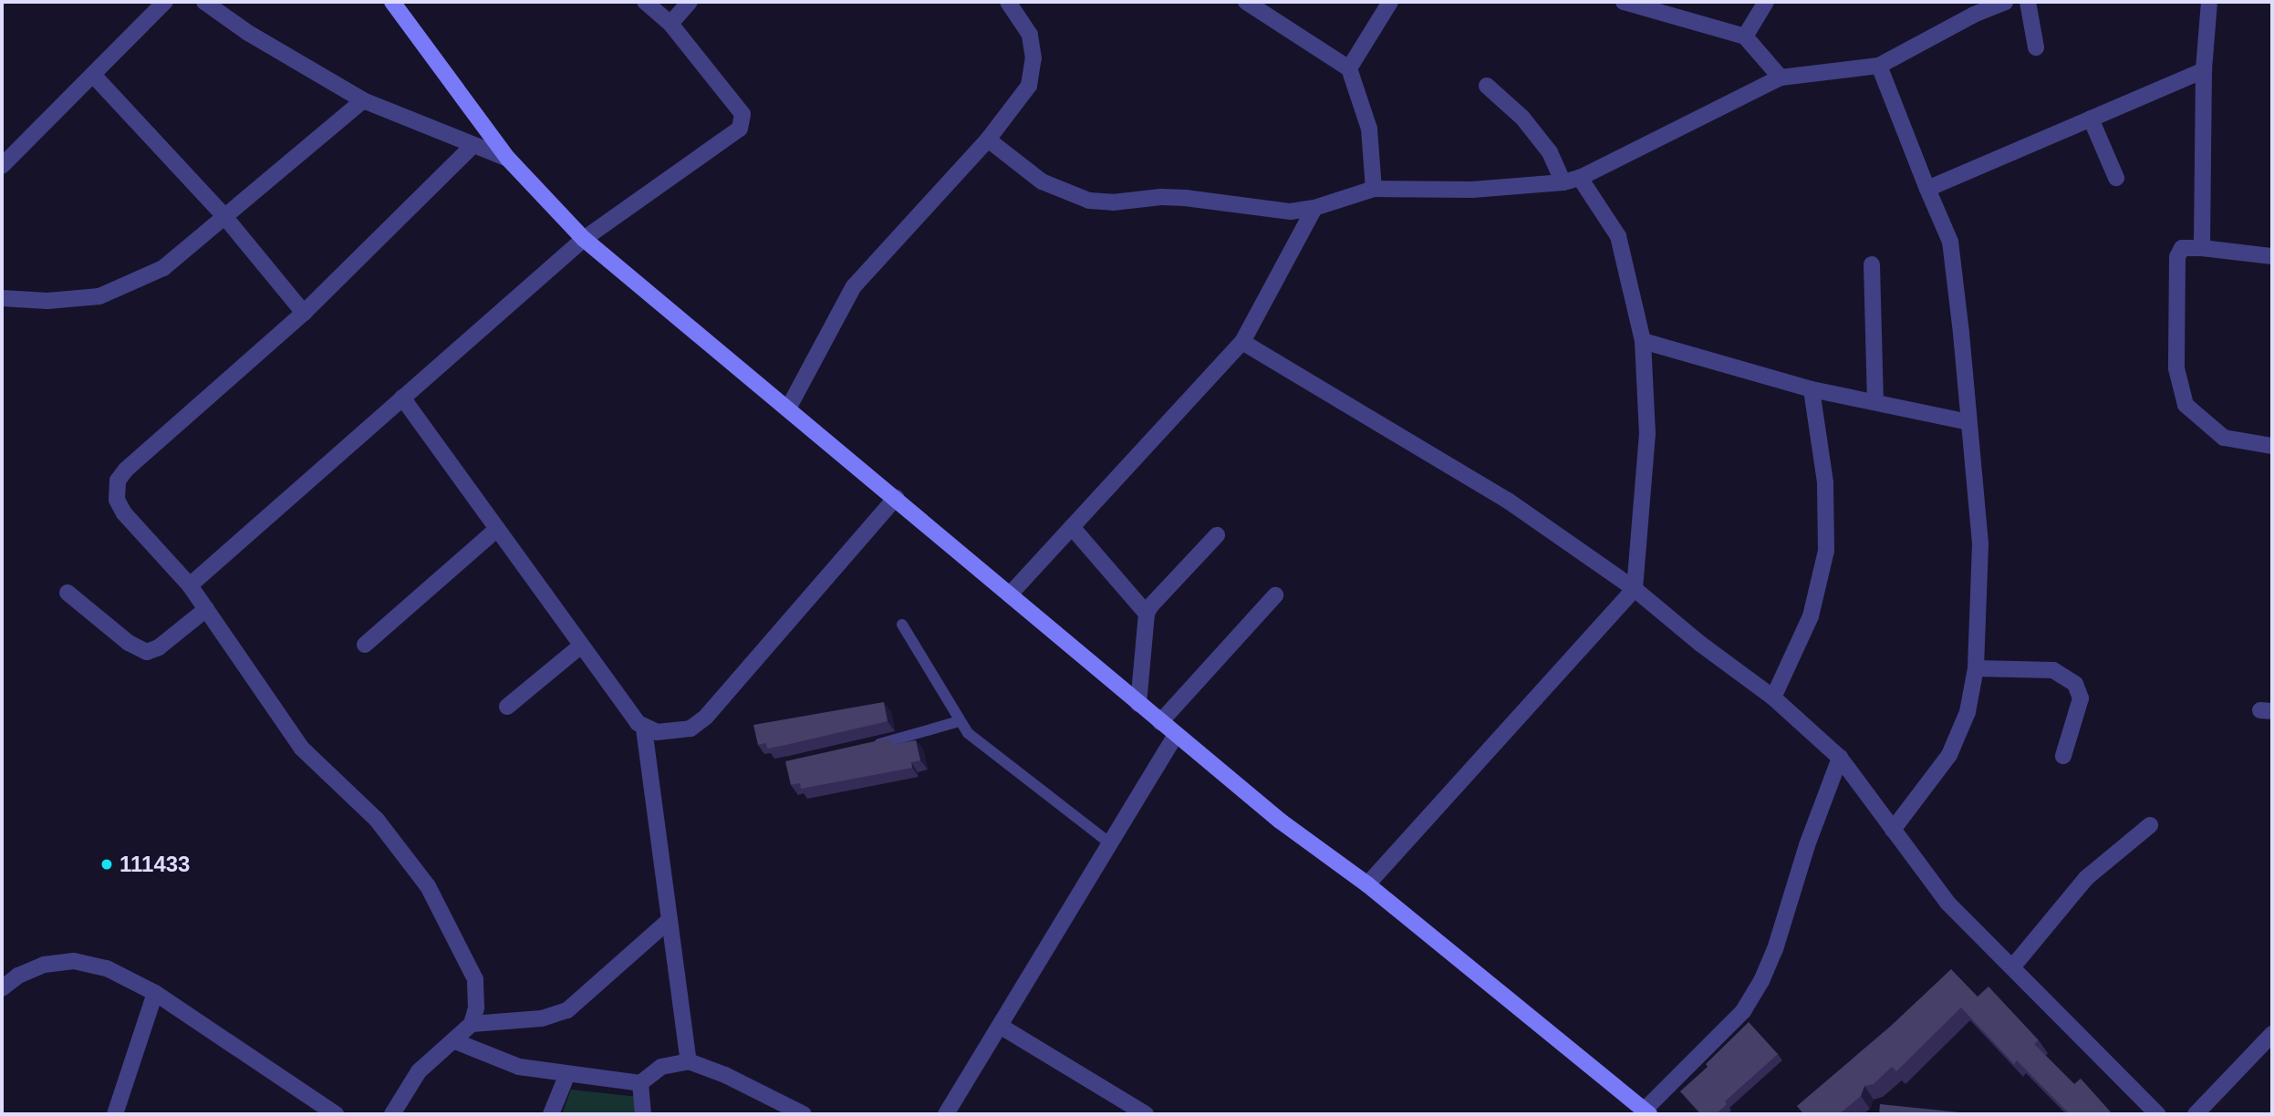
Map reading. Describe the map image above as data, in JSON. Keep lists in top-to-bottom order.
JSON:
{
  "places": ["111433"]
}
